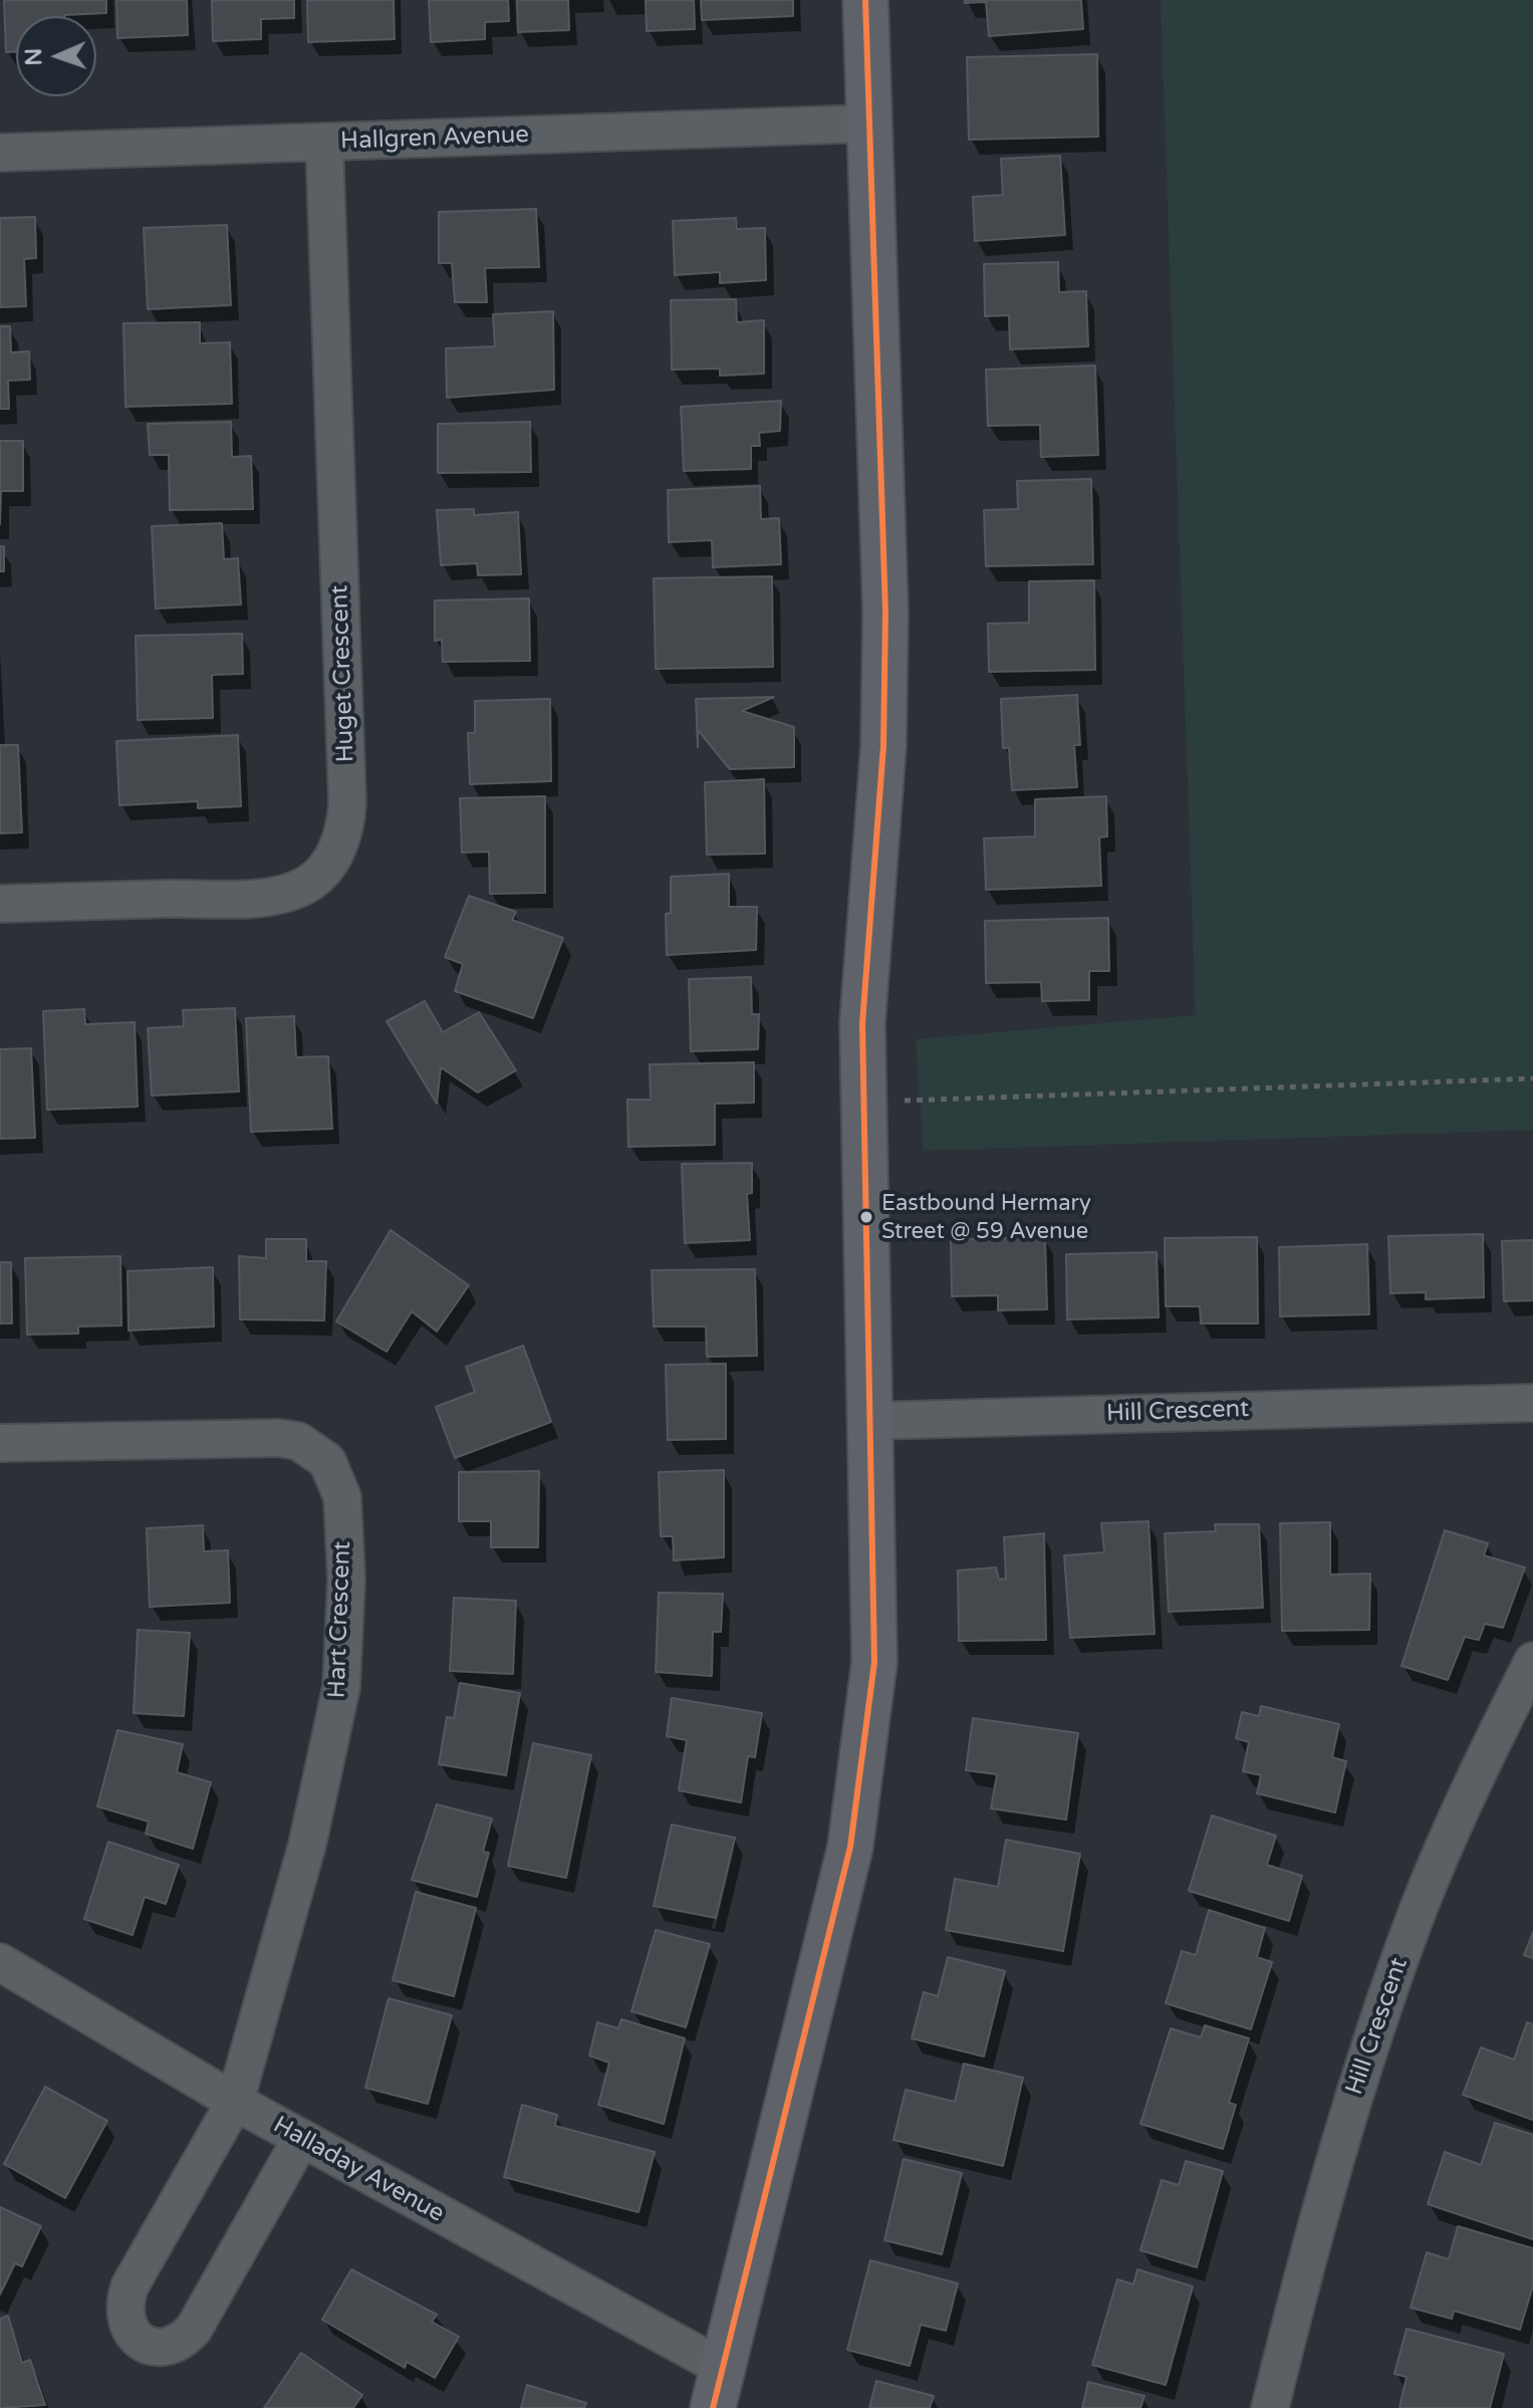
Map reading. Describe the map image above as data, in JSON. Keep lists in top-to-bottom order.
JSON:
{
  "streets": {
    "street": [
      "Hallgren Avenue",
      "Huget Crescent",
      "Hill Crescent",
      "Hart Crescent",
      "Halladay Avenue"
    ]
  },
  "crossings": [
    ["Hallgren Avenue", "Huget Crescent"],
    ["Hart Crescent", "Halladay Avenue"]
  ],
  "places": ["Eastbound Hermary Street @ 59 Avenue"],
  "north": "left"
}
